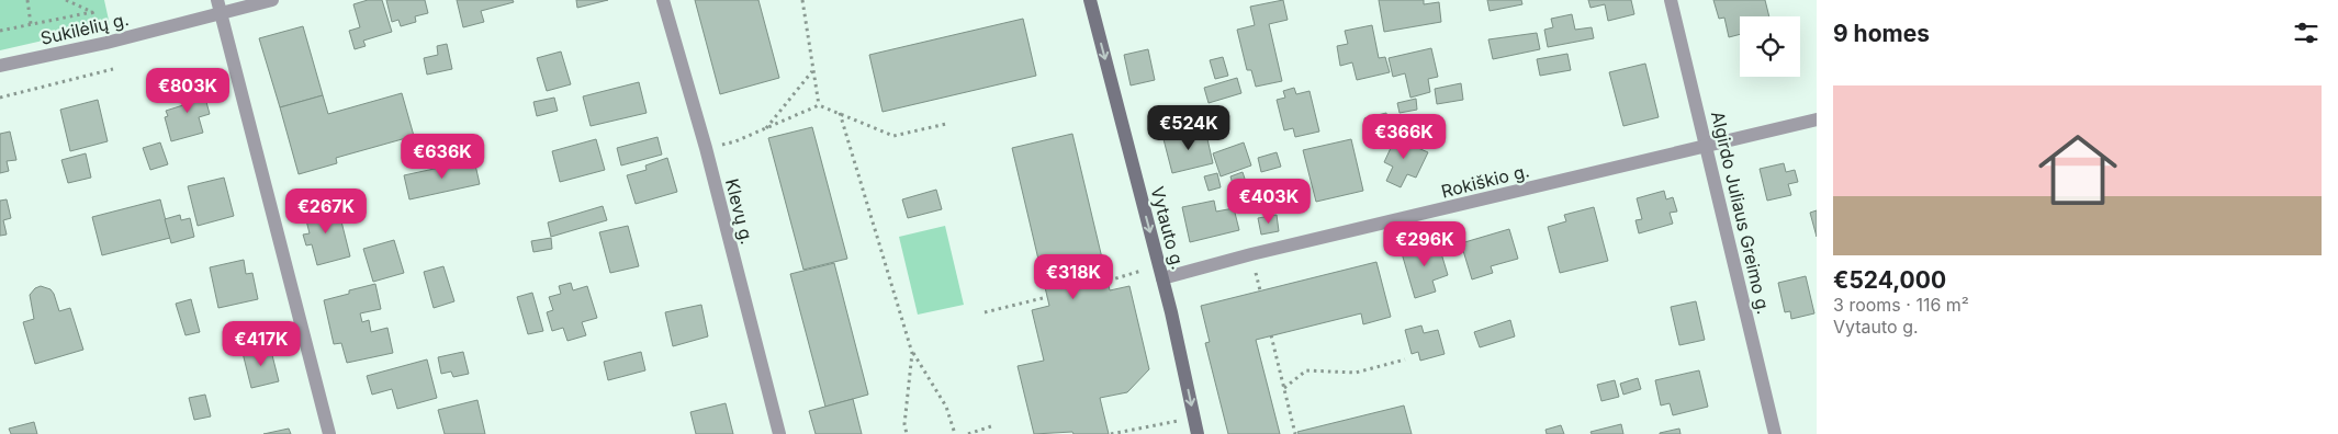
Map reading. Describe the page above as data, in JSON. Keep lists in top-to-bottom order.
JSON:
{
  "streets": {
    "main road": ["Vytauto g."],
    "street": [
      "Sukilėlių g.",
      "Rokiškio g.",
      "Klevų g.",
      "Algirdo Juliaus Greimo g."
    ]
  },
  "crossings": [
    ["Rokiškio g.", "Algirdo Juliaus Greimo g."],
    ["Rokiškio g.", "Vytauto g."]
  ],
  "one_way": ["Vytauto g."],
  "page": {
    "heading": "9 homes",
    "list": [
      {
        "name": "€524,000",
        "note": "3 rooms · 116 m² · Vytauto g."
      }
    ],
    "price": [
      "€803K",
      "€524K",
      "€366K",
      "€636K",
      "€403K",
      "€267K",
      "€296K",
      "€318K",
      "€417K"
    ]
  }
}
